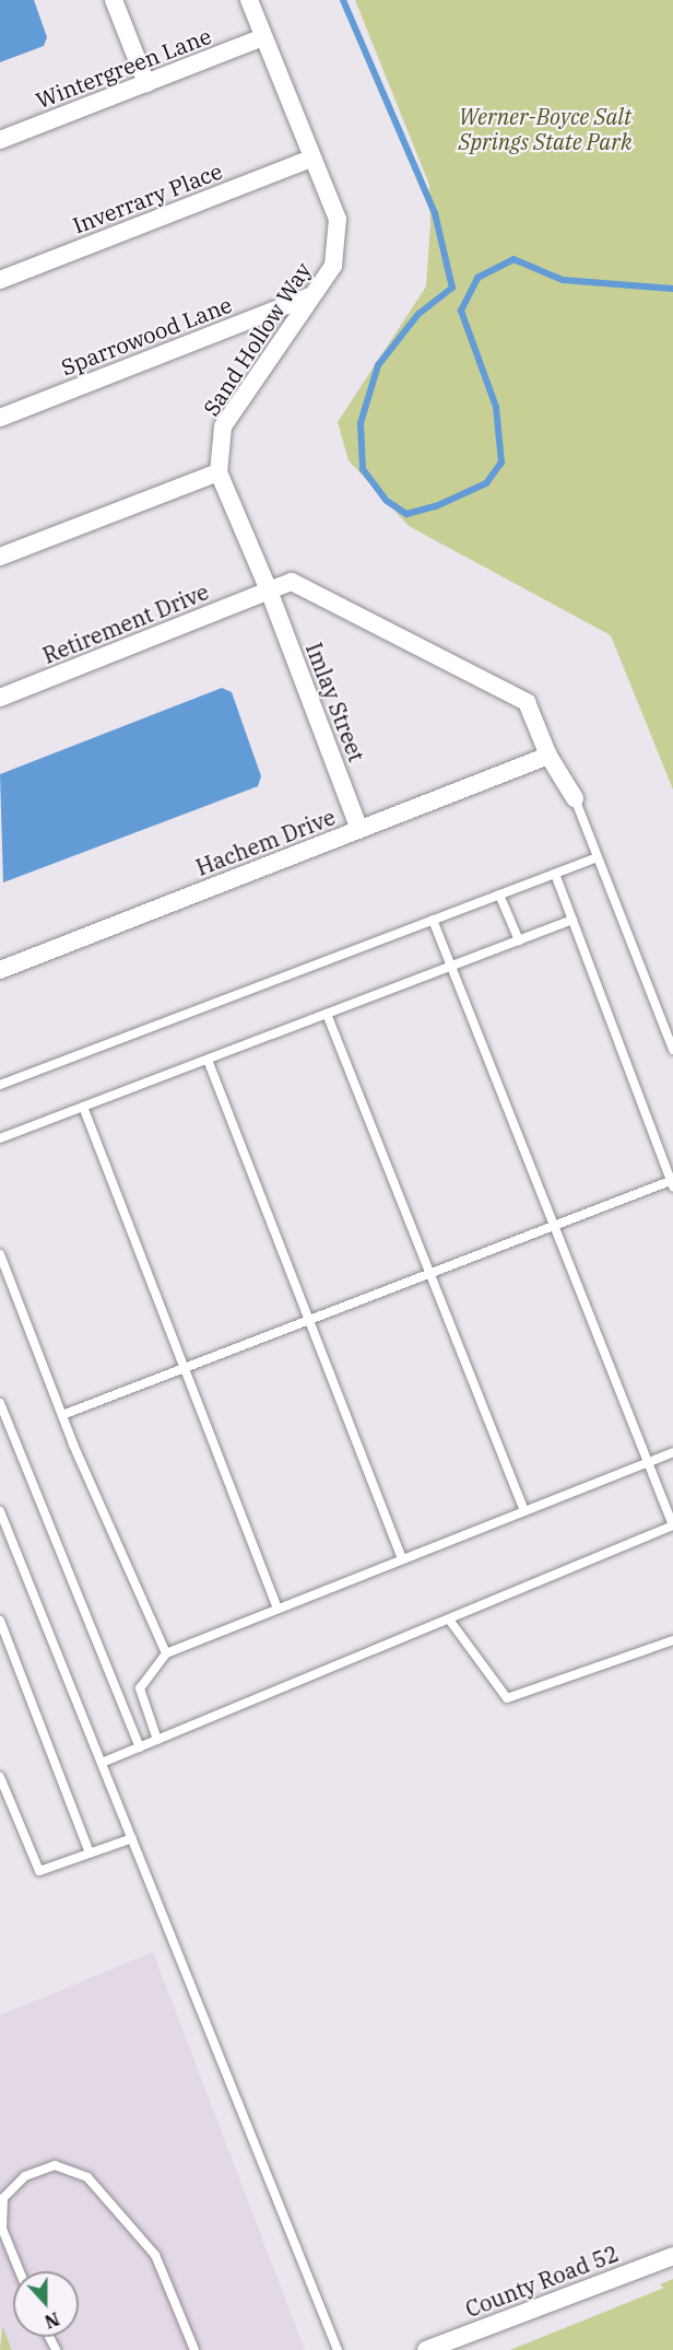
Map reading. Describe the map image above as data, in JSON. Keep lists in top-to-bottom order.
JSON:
{
  "streets": {
    "street": [
      "Wintergreen Lane",
      "Inverrary Place",
      "Sparrowood Lane",
      "Sand Hollow Way",
      "Retirement Drive",
      "Imlay Street",
      "Hachem Drive",
      "County Road 52"
    ]
  },
  "crossings": [
    ["Wintergreen Lane", "Sand Hollow Way"],
    ["Inverrary Place", "Sand Hollow Way"],
    ["Sparrowood Lane", "Sand Hollow Way"],
    ["Sand Hollow Way", "Retirement Drive"],
    ["Sand Hollow Way", "Imlay Street"],
    ["Retirement Drive", "Imlay Street"],
    ["Imlay Street", "Hachem Drive"]
  ],
  "parks": ["Werner-Boyce Salt Springs State Park"],
  "north": "bottom"
}
